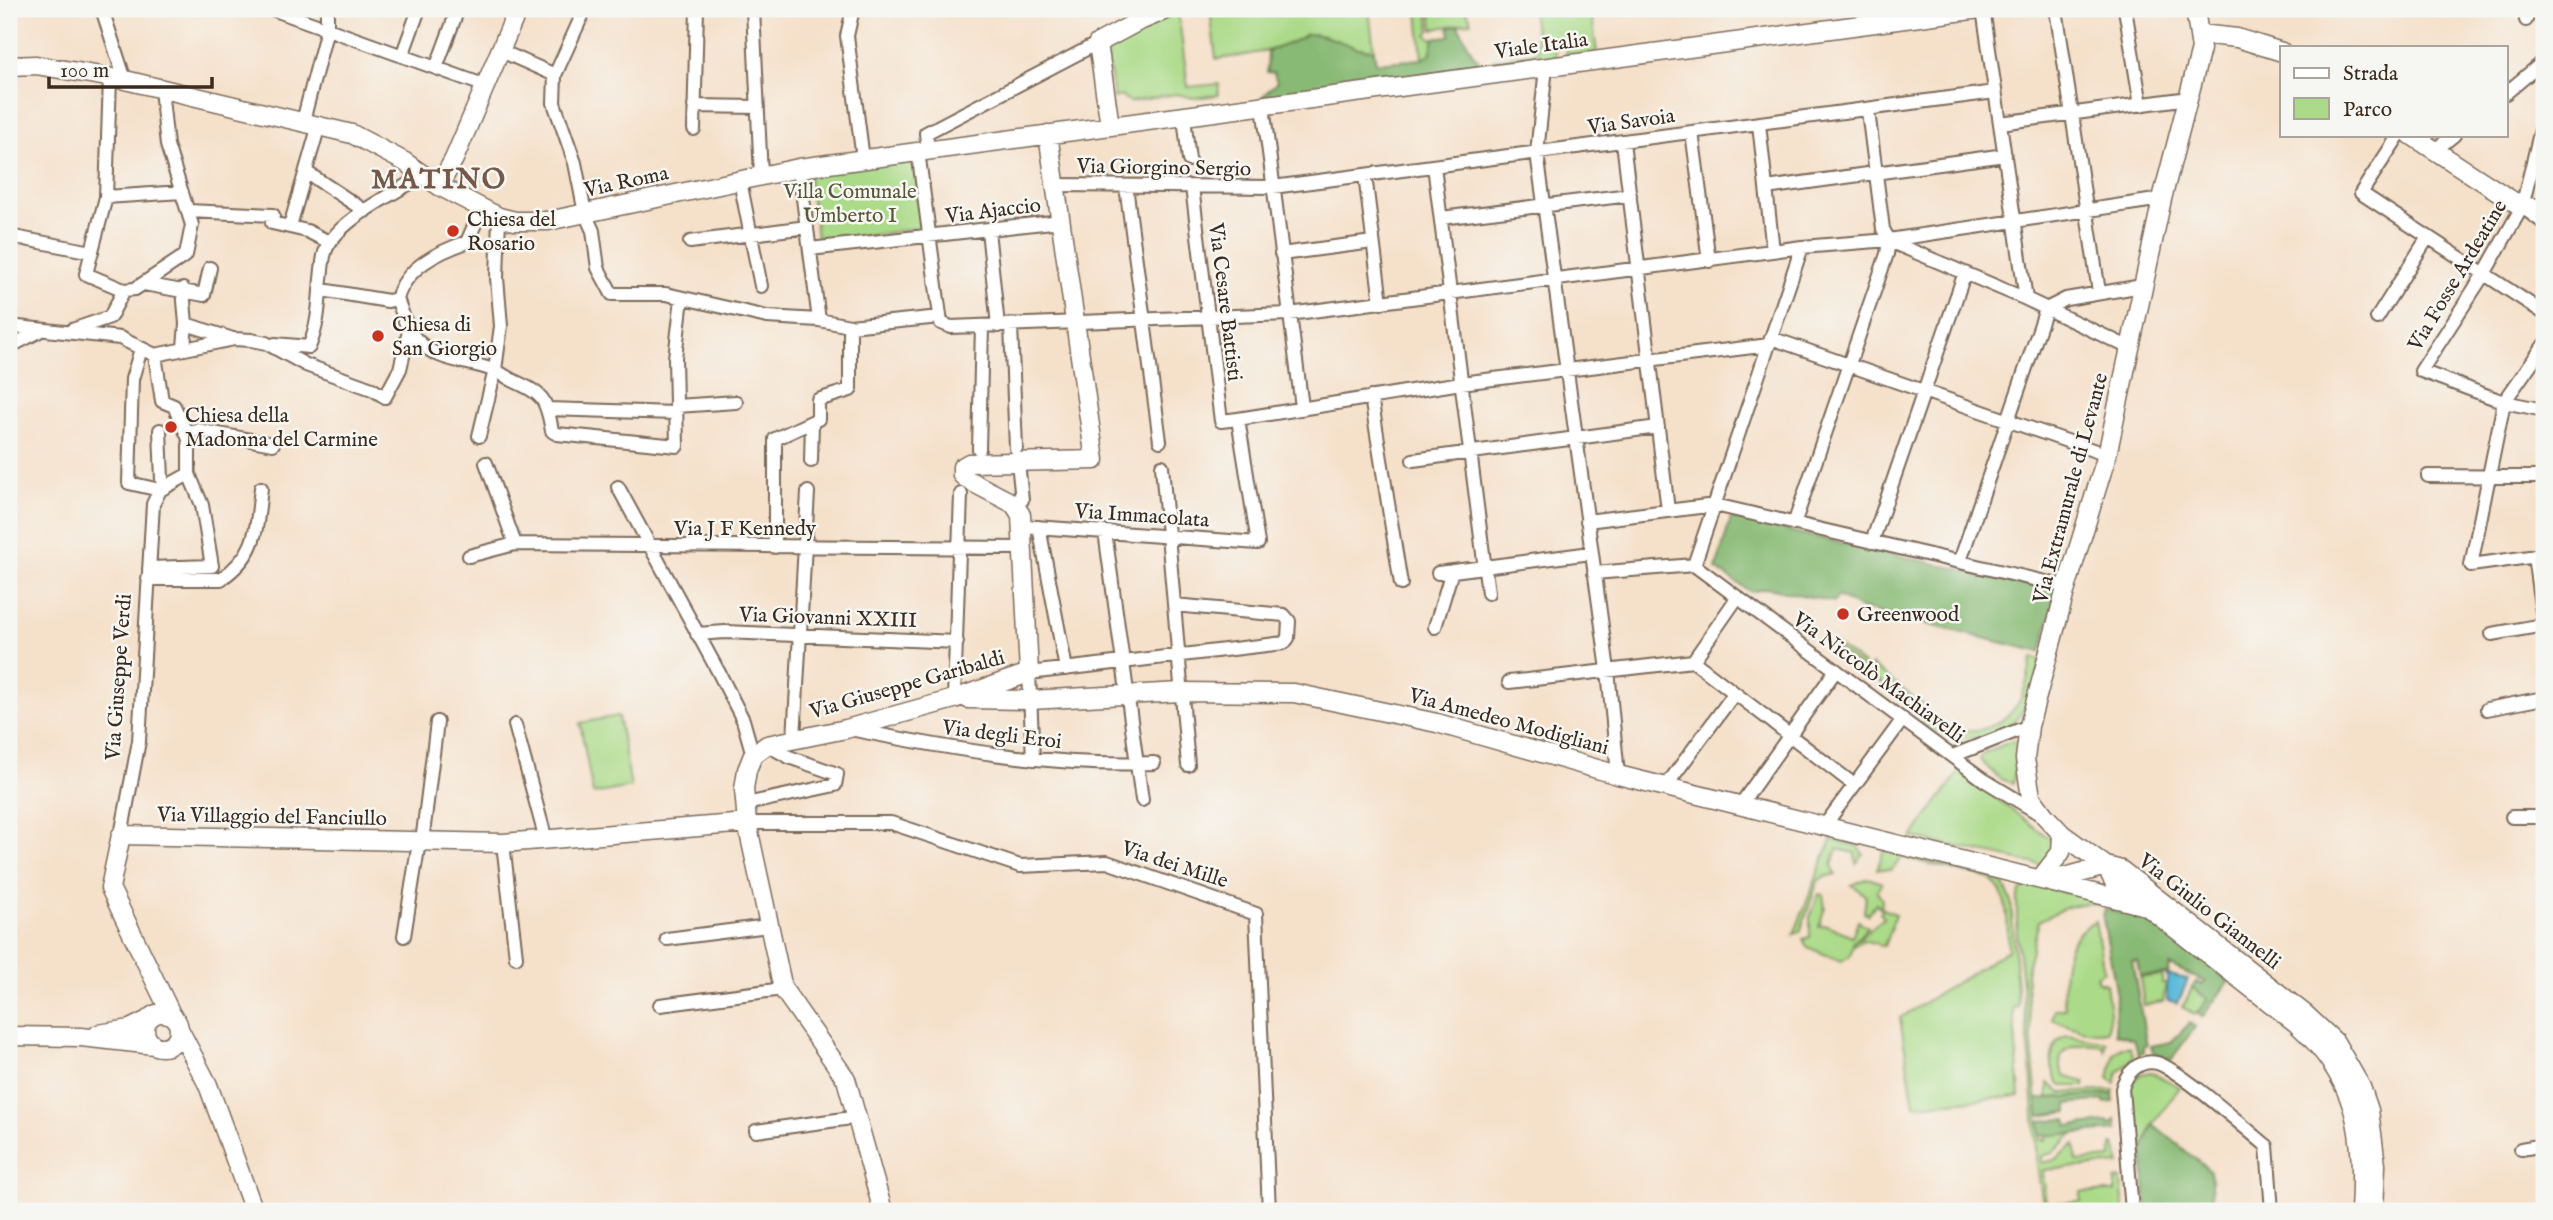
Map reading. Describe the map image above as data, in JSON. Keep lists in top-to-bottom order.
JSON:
{
  "streets": {
    "main road": [
      "Viale Italia",
      "Via Roma",
      "Via Extramurale di Levante",
      "Via Giuseppe Verdi",
      "Via Giuseppe Garibaldi",
      "Via Amedeo Modigliani",
      "Via Villaggio del Fanciullo",
      "Via Giulio Giannelli"
    ],
    "street": [
      "Via Savoia",
      "Via Giorgino Sergio",
      "Via Ajaccio",
      "Via Fosse Ardeatine",
      "Via Cesare Battisti",
      "Via Immacolata",
      "Via J F Kennedy",
      "Via Giovanni XXIII",
      "Via Niccolò Machiavelli",
      "Via degli Eroi",
      "Via dei Mille"
    ]
  },
  "crossings": [
    ["Viale Italia", "Via Roma"],
    ["Via Savoia", "Via Giorgino Sergio"],
    ["Via Giorgino Sergio", "Via Cesare Battisti"],
    ["Via Cesare Battisti", "Via Immacolata"],
    ["Via Extramurale di Levante", "Via Niccolò Machiavelli"],
    ["Via Extramurale di Levante", "Via Amedeo Modigliani"],
    ["Via Extramurale di Levante", "Via Giulio Giannelli"],
    ["Via Immacolata", "Via Giuseppe Garibaldi"],
    ["Via J F Kennedy", "Via Giuseppe Garibaldi"],
    ["Via Giuseppe Verdi", "Via Villaggio del Fanciullo"],
    ["Via Giuseppe Garibaldi", "Via Amedeo Modigliani"],
    ["Via Giuseppe Garibaldi", "Via degli Eroi"],
    ["Via Amedeo Modigliani", "Via Giulio Giannelli"],
    ["Via Villaggio del Fanciullo", "Via dei Mille"]
  ],
  "districts": ["MATINO"],
  "parks": ["Villa Comunale Umberto I"],
  "places": [
    "Chiesa del Rosario",
    "Chiesa di San Giorgio",
    "Chiesa della Madonna del Carmine",
    "Greenwood"
  ],
  "legend": ["Strada", "Parco"],
  "scale_bar": "100 m"
}
